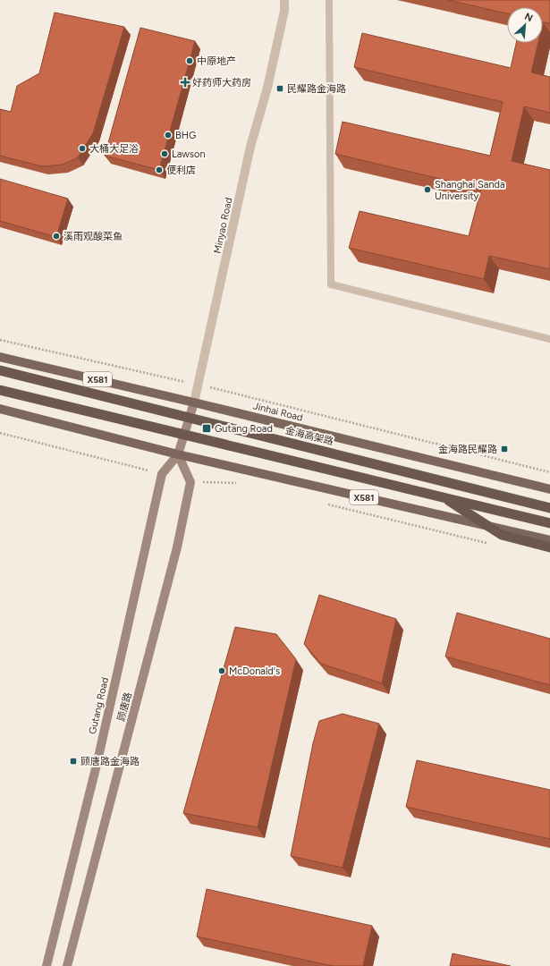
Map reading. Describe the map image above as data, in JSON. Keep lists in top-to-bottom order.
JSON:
{
  "streets": {
    "highway": ["金海高架路"],
    "main road": [
      "Minyao Road",
      "X581",
      "Jinhai Road",
      "Gutang Road",
      "顾唐路"
    ]
  },
  "crossings": [
    ["Minyao Road", "X581"],
    ["Minyao Road", "Jinhai Road"],
    ["Minyao Road", "Gutang Road"],
    ["X581", "Gutang Road"]
  ],
  "places": {
    "other": [
      "中原地产",
      "BHG",
      "大桶大足浴",
      "Lawson",
      "便利店",
      "Shanghai Sanda University",
      "溪雨观酸菜鱼",
      "McDonald's"
    ],
    "health": ["好药师大药房"],
    "transit": [
      "民耀路金海路",
      "Gutang Road",
      "金海路民耀路",
      "顾唐路金海路"
    ]
  },
  "north": "top right"
}
